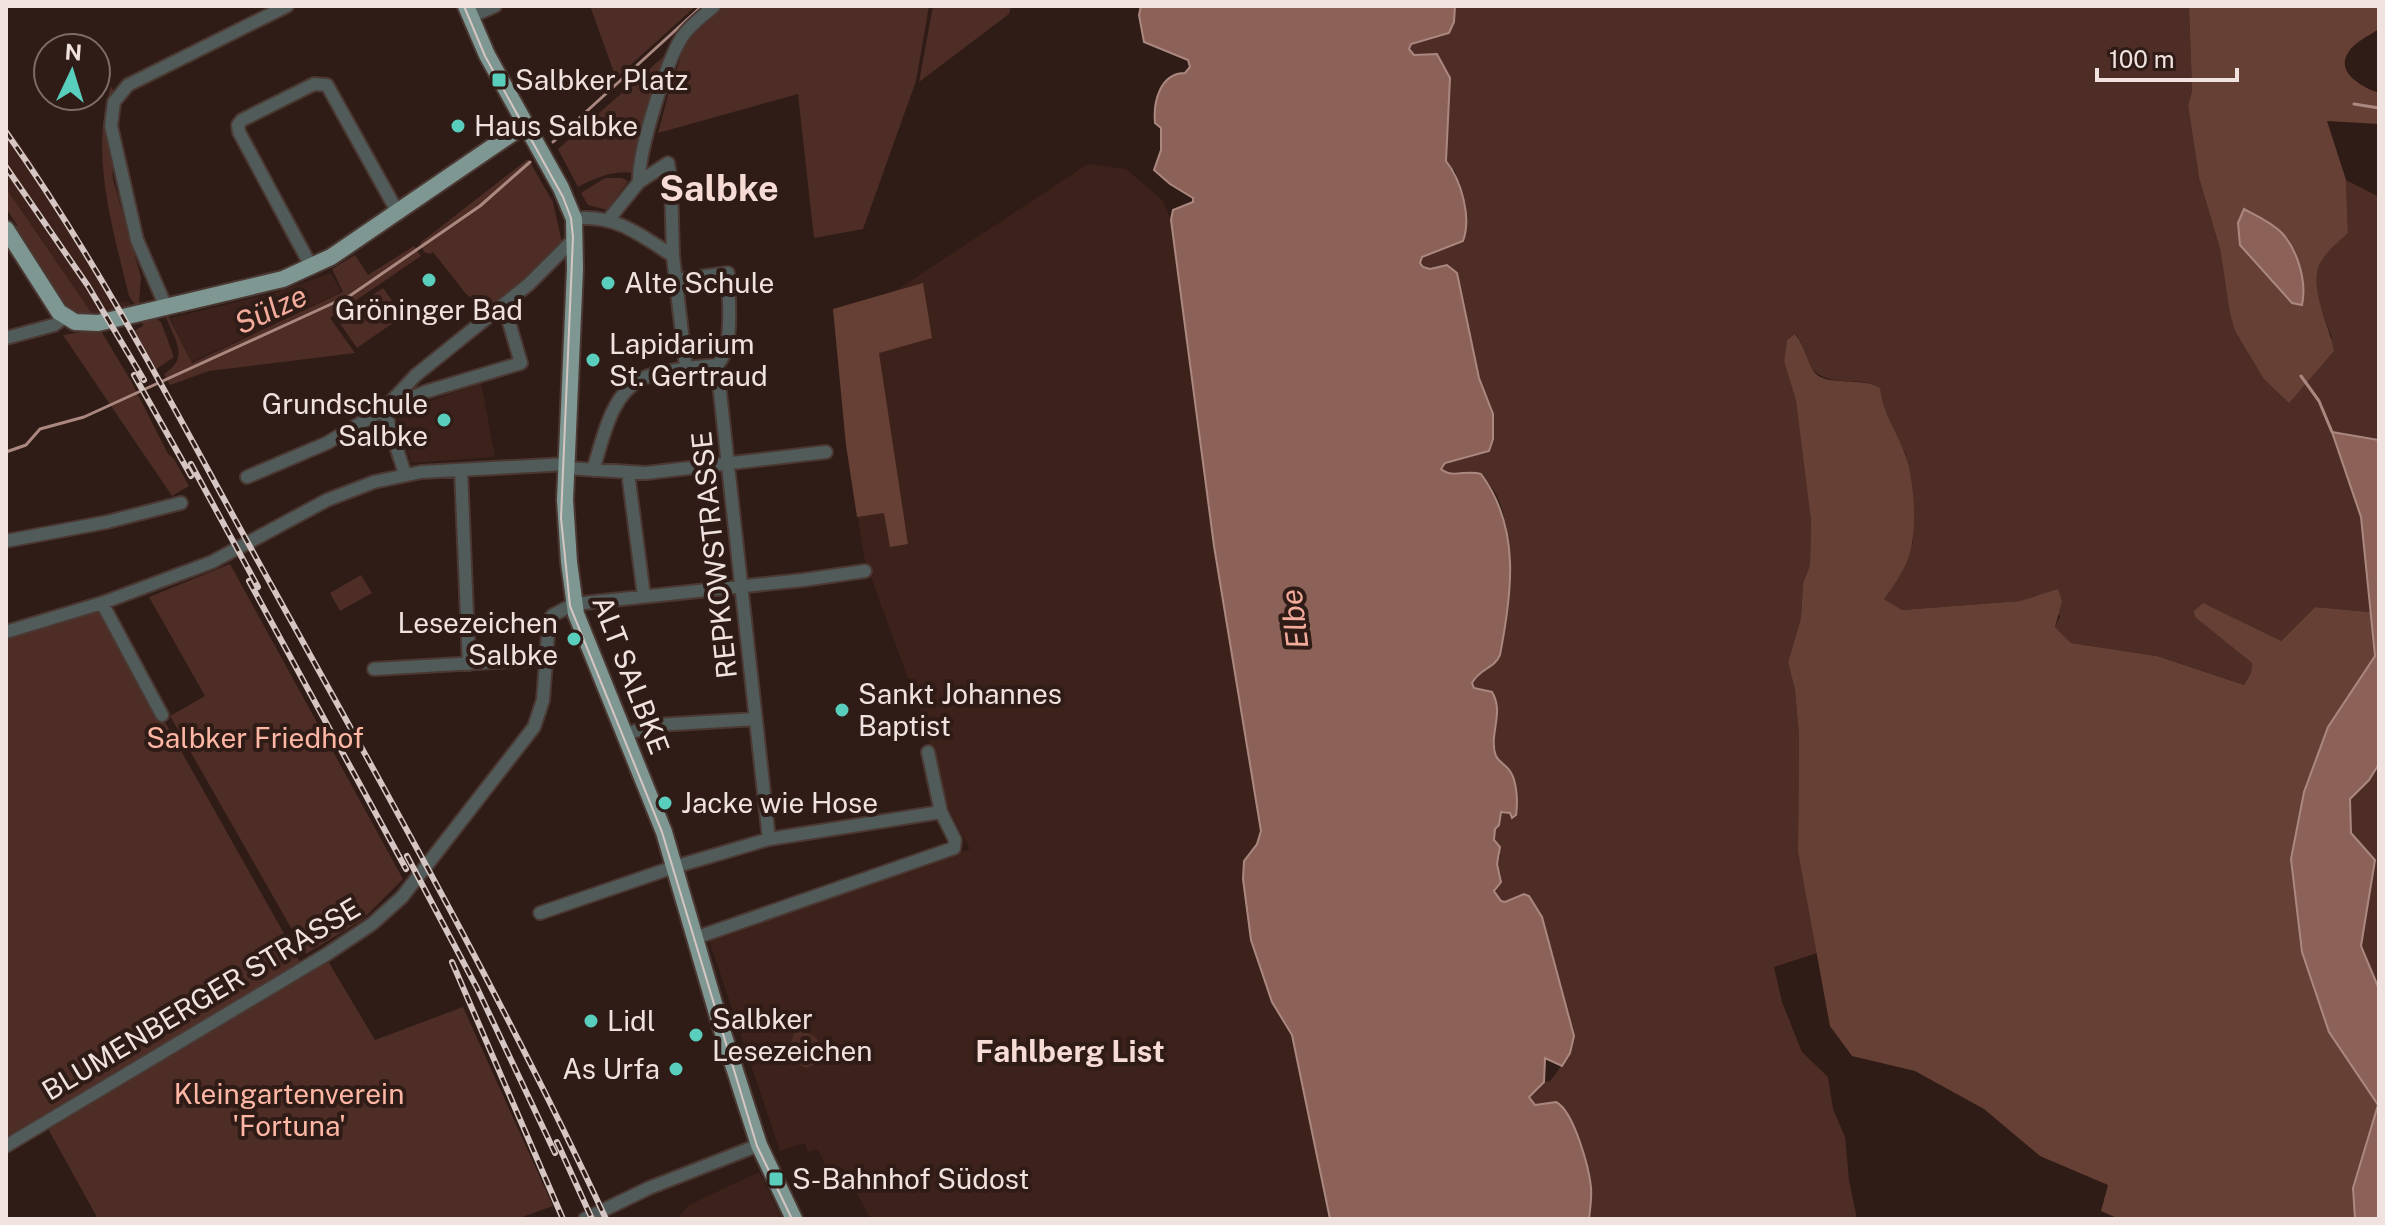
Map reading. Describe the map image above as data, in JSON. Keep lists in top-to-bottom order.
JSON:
{
  "streets": {
    "main road": ["ALT SALBKE"],
    "street": ["REPKOWSTRASSE", "BLUMENBERGER STRASSE"]
  },
  "crossings": [
    ["ALT SALBKE", "BLUMENBERGER STRASSE"]
  ],
  "districts": ["Salbke", "Fahlberg List"],
  "water": ["Sülze", "Elbe"],
  "parks": ["Salbker Friedhof", "Kleingartenverein 'Fortuna'"],
  "places": {
    "transit": ["Salbker Platz", "S-Bahnhof Südost"],
    "other": [
      "Haus Salbke",
      "Gröninger Bad",
      "Alte Schule",
      "Lapidarium St. Gertraud",
      "Grundschule Salbke",
      "Lesezeichen Salbke",
      "Sankt Johannes Baptist",
      "Jacke wie Hose",
      "Lidl",
      "Salbker Lesezeichen",
      "As Urfa"
    ]
  },
  "scale_bar": "100 m",
  "north": "top"
}
